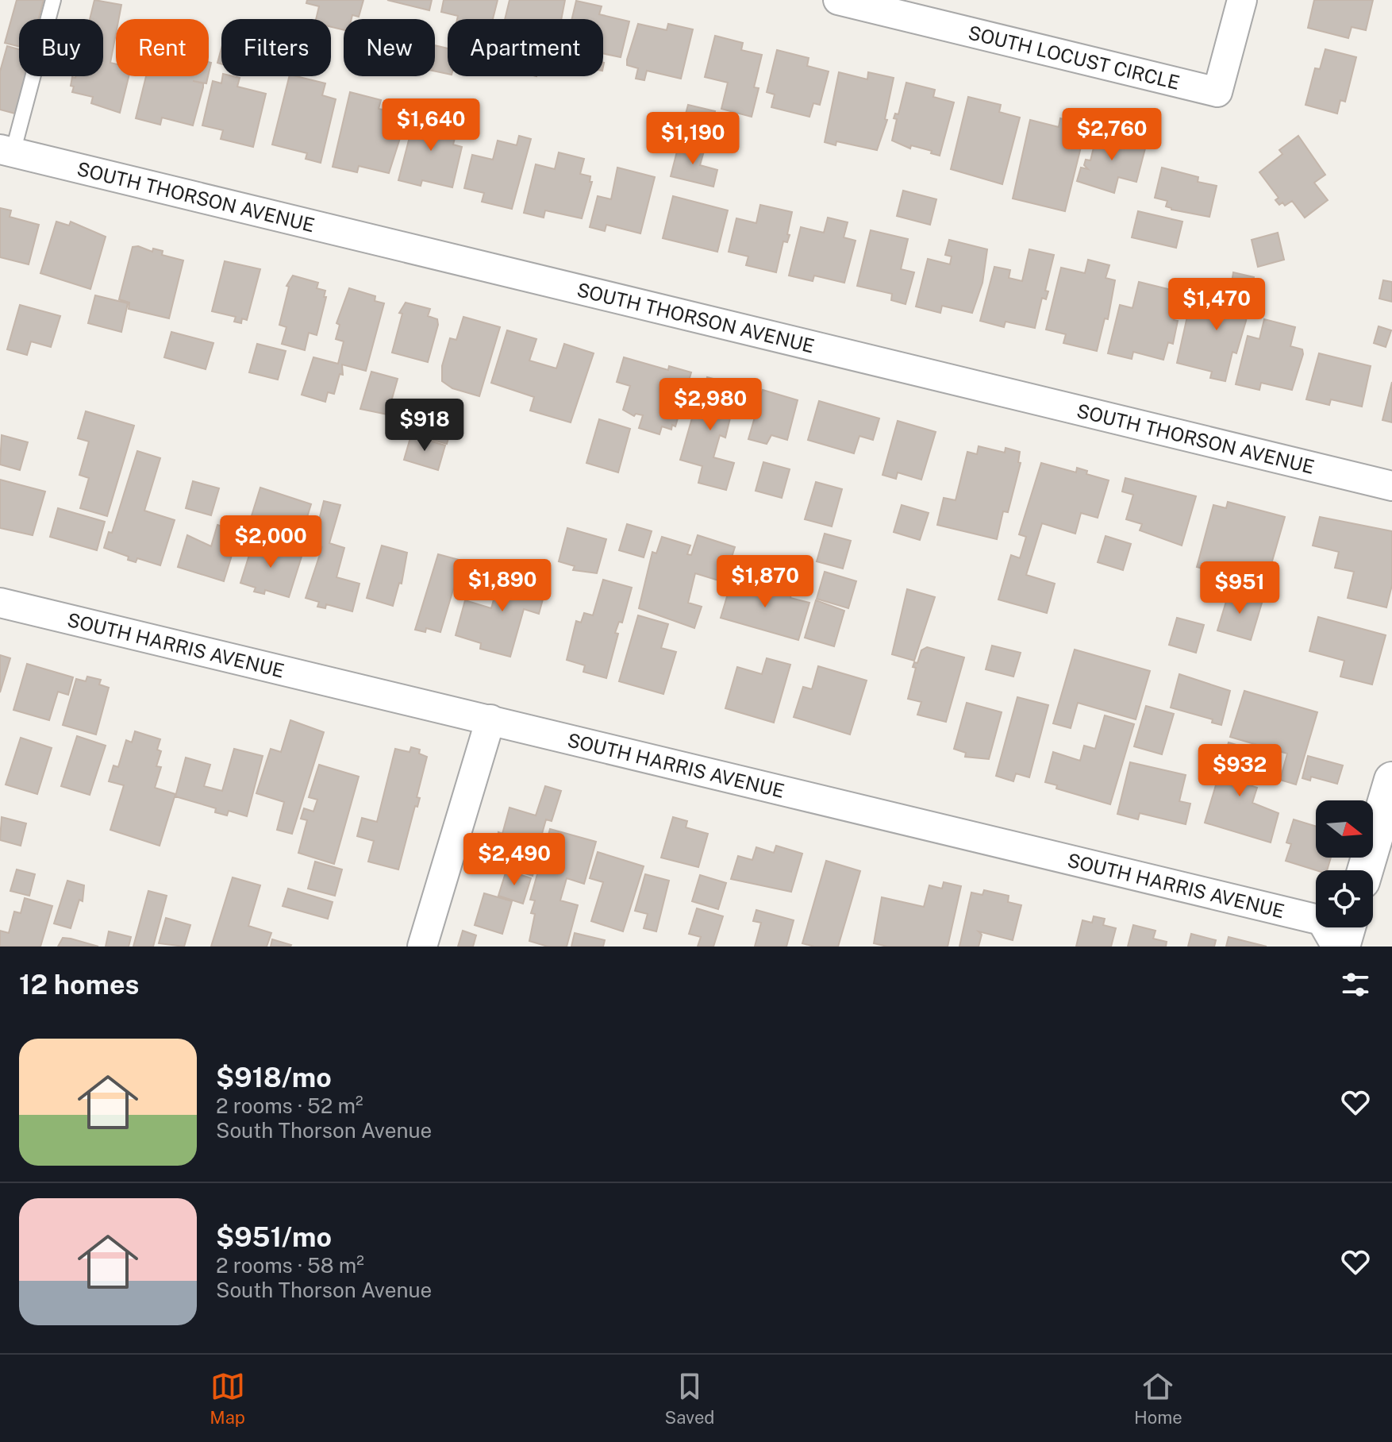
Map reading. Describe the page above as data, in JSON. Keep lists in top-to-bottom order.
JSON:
{
  "streets": {
    "street": ["SOUTH LOCUST CIRCLE", "SOUTH THORSON AVENUE", "SOUTH HARRIS AVENUE"]
  },
  "north": "right",
  "page": {
    "chip": [
      "Buy",
      "Rent",
      "Filters",
      "New",
      "Apartment"
    ],
    "price": [
      "$1,640",
      "$2,760",
      "$1,190",
      "$1,470",
      "$2,980",
      "$918",
      "$2,000",
      "$1,870",
      "$1,890",
      "$951",
      "$932",
      "$2,490"
    ],
    "heading": "12 homes",
    "list": [
      {
        "name": "$918/mo",
        "note": "2 rooms · 52 m² · South Thorson Avenue"
      },
      {
        "name": "$951/mo",
        "note": "2 rooms · 58 m² · South Thorson Avenue"
      }
    ],
    "tabs": ["Map", "Saved", "Home"]
  }
}
